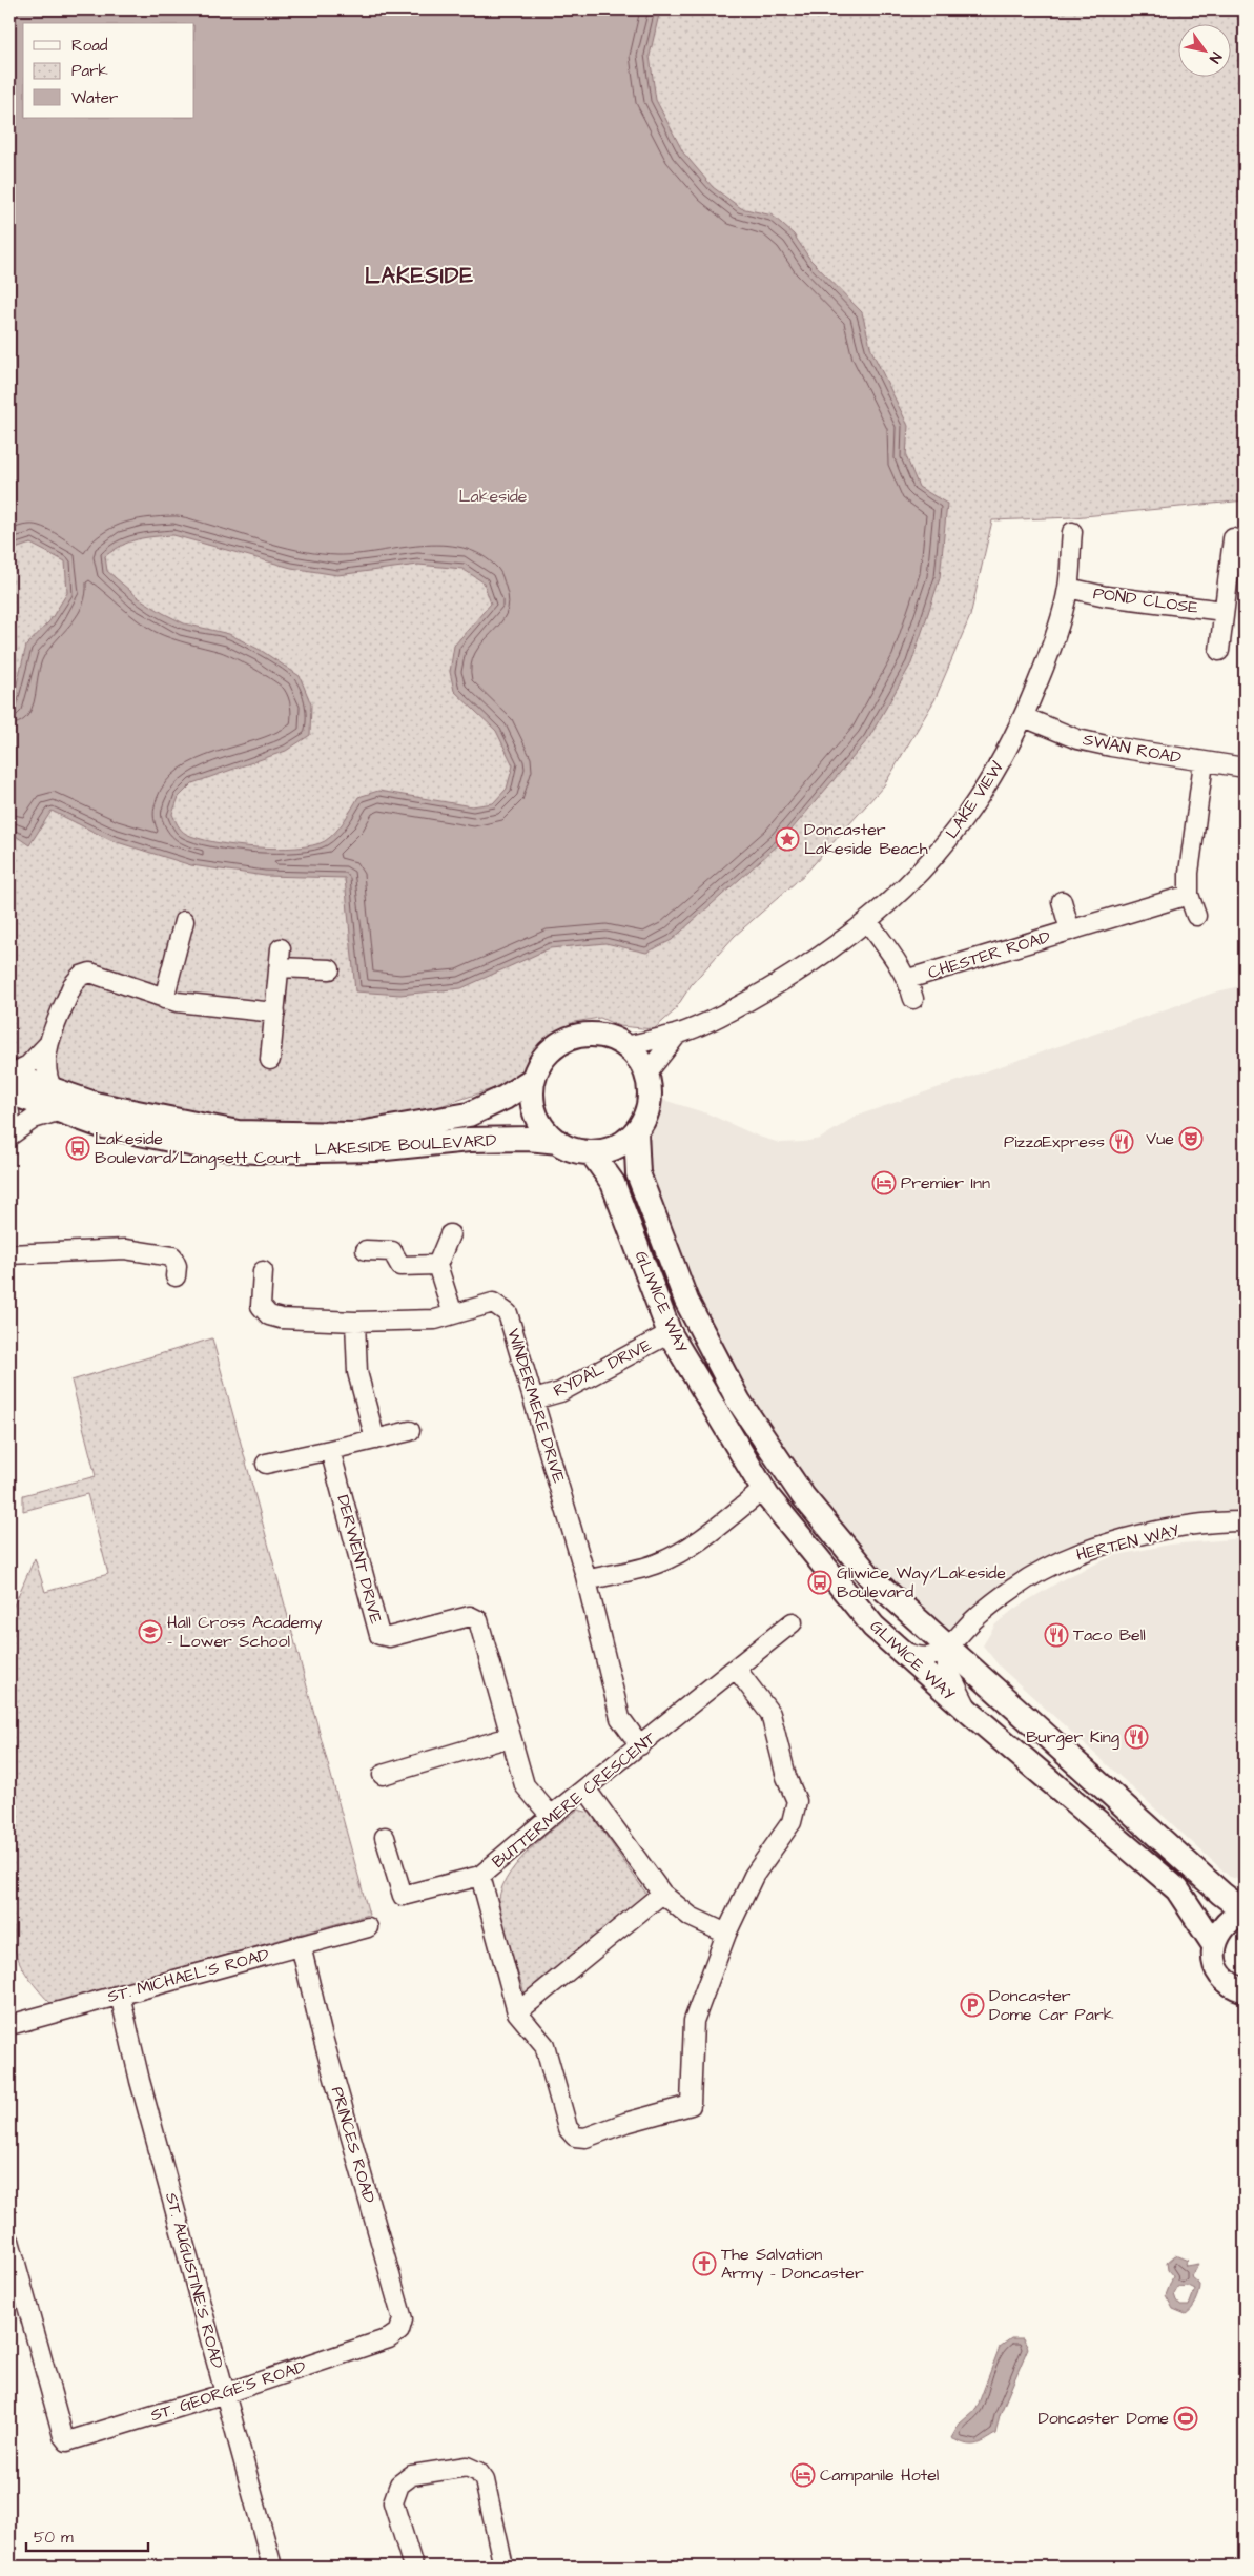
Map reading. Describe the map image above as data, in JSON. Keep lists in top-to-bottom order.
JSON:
{
  "streets": {
    "street": [
      "POND CLOSE",
      "SWAN ROAD",
      "LAKE VIEW",
      "CHESTER ROAD",
      "LAKESIDE BOULEVARD",
      "GLIWICE WAY",
      "RYDAL DRIVE",
      "WINDERMERE DRIVE",
      "HERTEN WAY",
      "DERWENT DRIVE",
      "BUTTERMERE CRESCENT",
      "ST. MICHAEL'S ROAD",
      "PRINCES ROAD",
      "ST. AUGUSTINE'S ROAD",
      "ST. GEORGE'S ROAD"
    ]
  },
  "crossings": [
    ["POND CLOSE", "LAKE VIEW"],
    ["SWAN ROAD", "LAKE VIEW"],
    ["LAKE VIEW", "CHESTER ROAD"],
    ["LAKE VIEW", "LAKESIDE BOULEVARD"],
    ["LAKE VIEW", "GLIWICE WAY"],
    ["LAKESIDE BOULEVARD", "GLIWICE WAY"],
    ["GLIWICE WAY", "RYDAL DRIVE"],
    ["GLIWICE WAY", "HERTEN WAY"],
    ["RYDAL DRIVE", "WINDERMERE DRIVE"],
    ["WINDERMERE DRIVE", "BUTTERMERE CRESCENT"],
    ["DERWENT DRIVE", "BUTTERMERE CRESCENT"],
    ["ST. MICHAEL'S ROAD", "PRINCES ROAD"],
    ["ST. MICHAEL'S ROAD", "ST. AUGUSTINE'S ROAD"],
    ["PRINCES ROAD", "ST. GEORGE'S ROAD"],
    ["ST. AUGUSTINE'S ROAD", "ST. GEORGE'S ROAD"]
  ],
  "districts": ["LAKESIDE"],
  "parks": ["Lakeside"],
  "places": {
    "place": ["Doncaster Lakeside Beach"],
    "theatre": ["Vue"],
    "restaurant": ["PizzaExpress", "Taco Bell", "Burger King"],
    "bus stop": ["Lakeside Boulevard/Langsett Court", "Gliwice Way/Lakeside Boulevard"],
    "hotel": ["Premier Inn", "Campanile Hotel"],
    "school or university": ["Hall Cross Academy - Lower School"],
    "parking": ["Doncaster Dome Car Park"],
    "church": ["The Salvation Army - Doncaster"],
    "sports": ["Doncaster Dome"]
  },
  "legend": ["Road", "Park", "Water"],
  "scale_bar": "50 m",
  "north": "bottom right"
}
